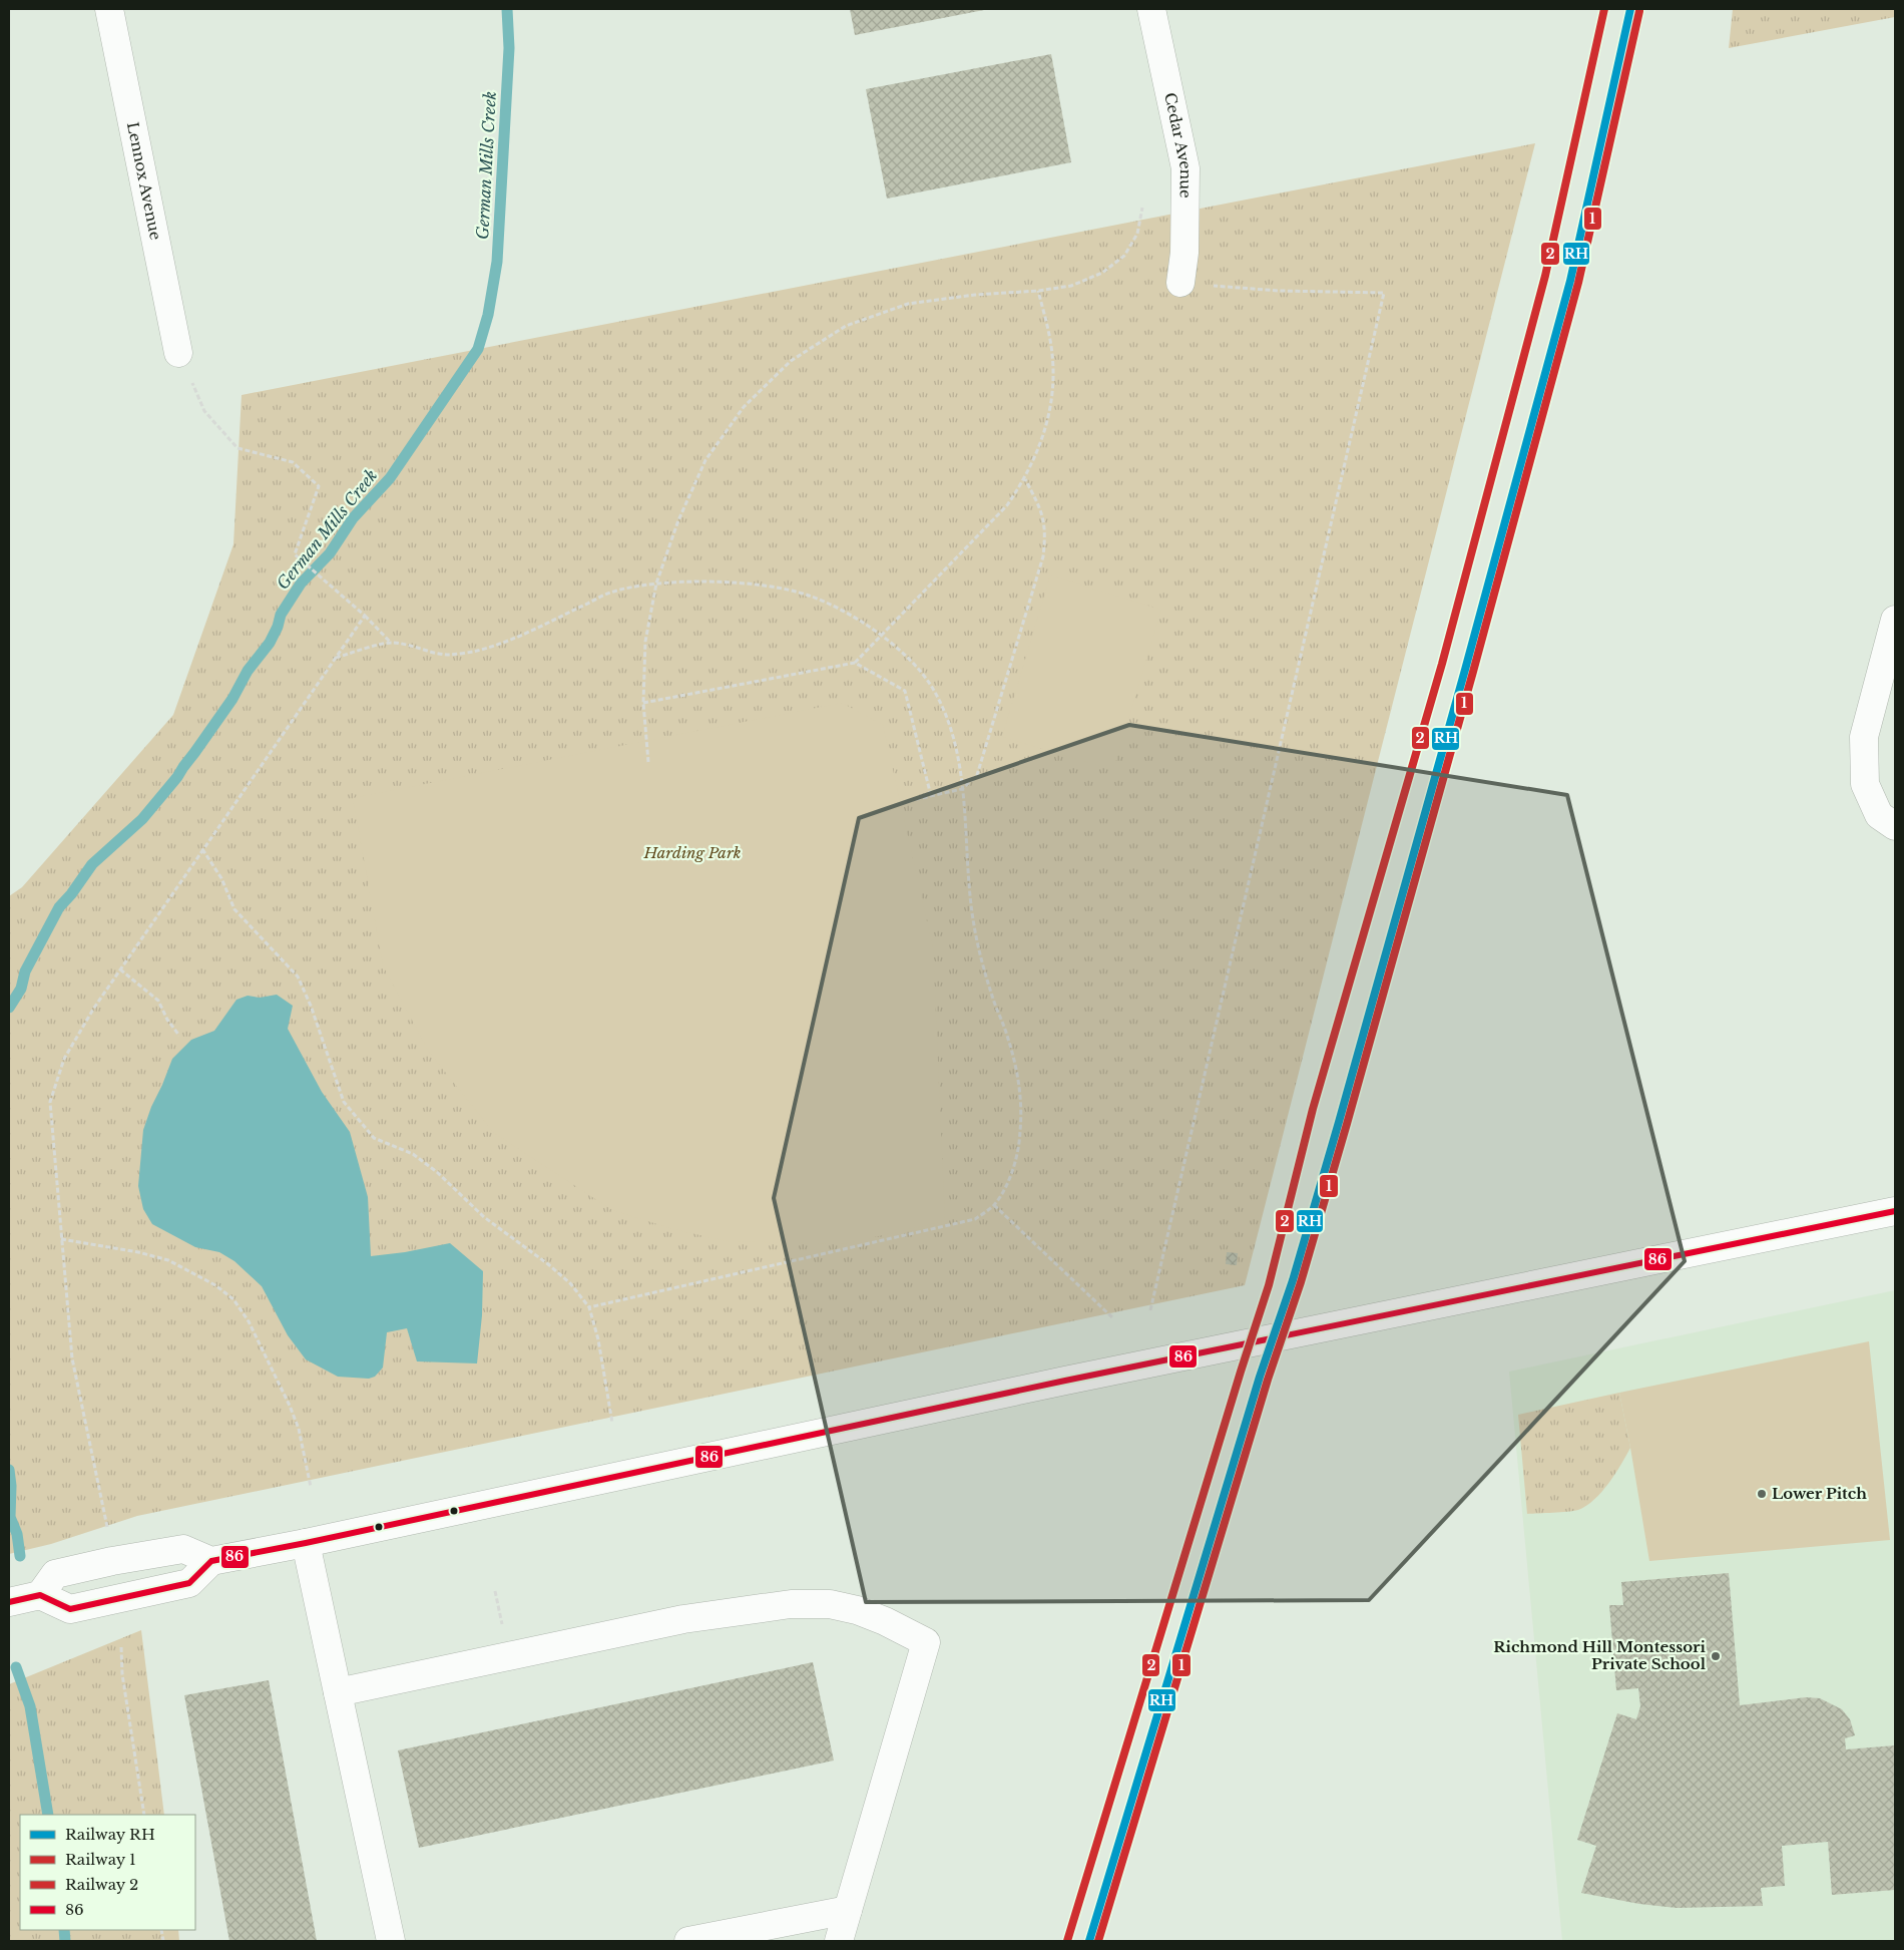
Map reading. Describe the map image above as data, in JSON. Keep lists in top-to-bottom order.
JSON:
{
  "streets": {
    "street": ["Cedar Avenue", "Lennox Avenue"]
  },
  "water": ["German Mills Creek"],
  "parks": ["Harding Park"],
  "places": ["Lower Pitch", "Richmond Hill Montessori Private School"],
  "lines": [
    "rail line RH",
    "rail line 2",
    "rail line 1",
    "transit line 86"
  ],
  "legend": [
    "Railway RH",
    "Railway 1",
    "Railway 2",
    "86"
  ]
}
